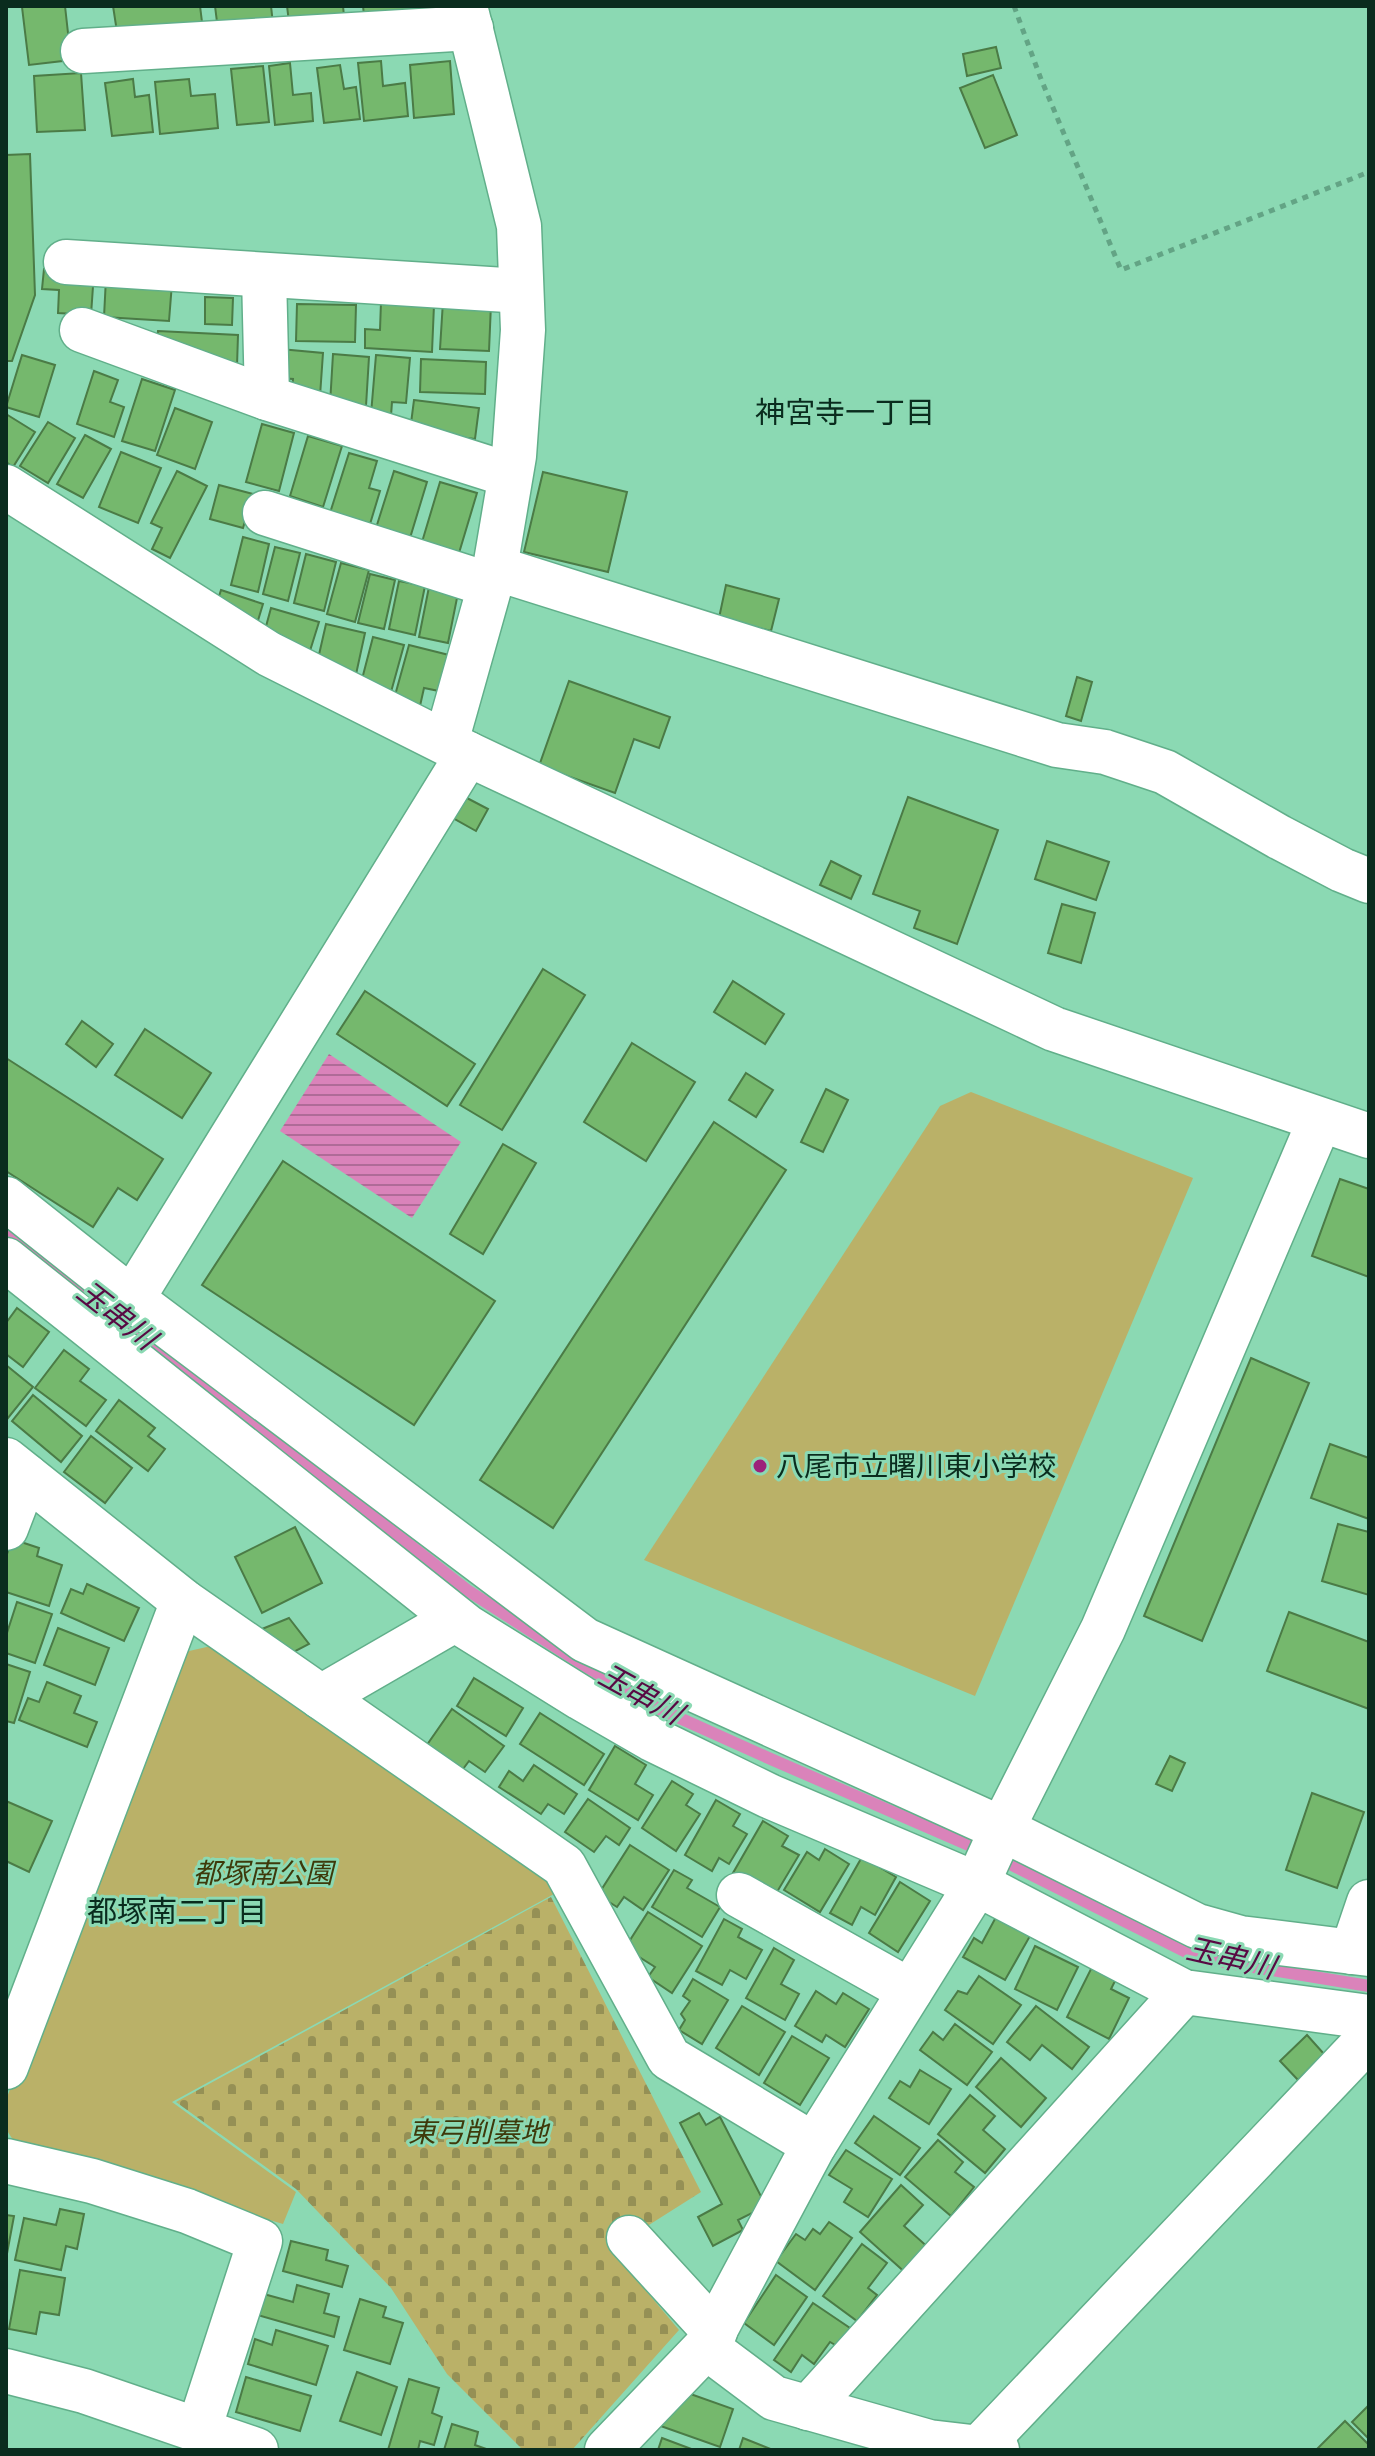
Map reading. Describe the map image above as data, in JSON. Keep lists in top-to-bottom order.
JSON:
{
  "districts": ["神宮寺一丁目", "都塚南二丁目"],
  "water": ["玉串川"],
  "parks": ["都塚南公園", "東弓削墓地"],
  "places": ["八尾市立曙川東小学校"]
}
